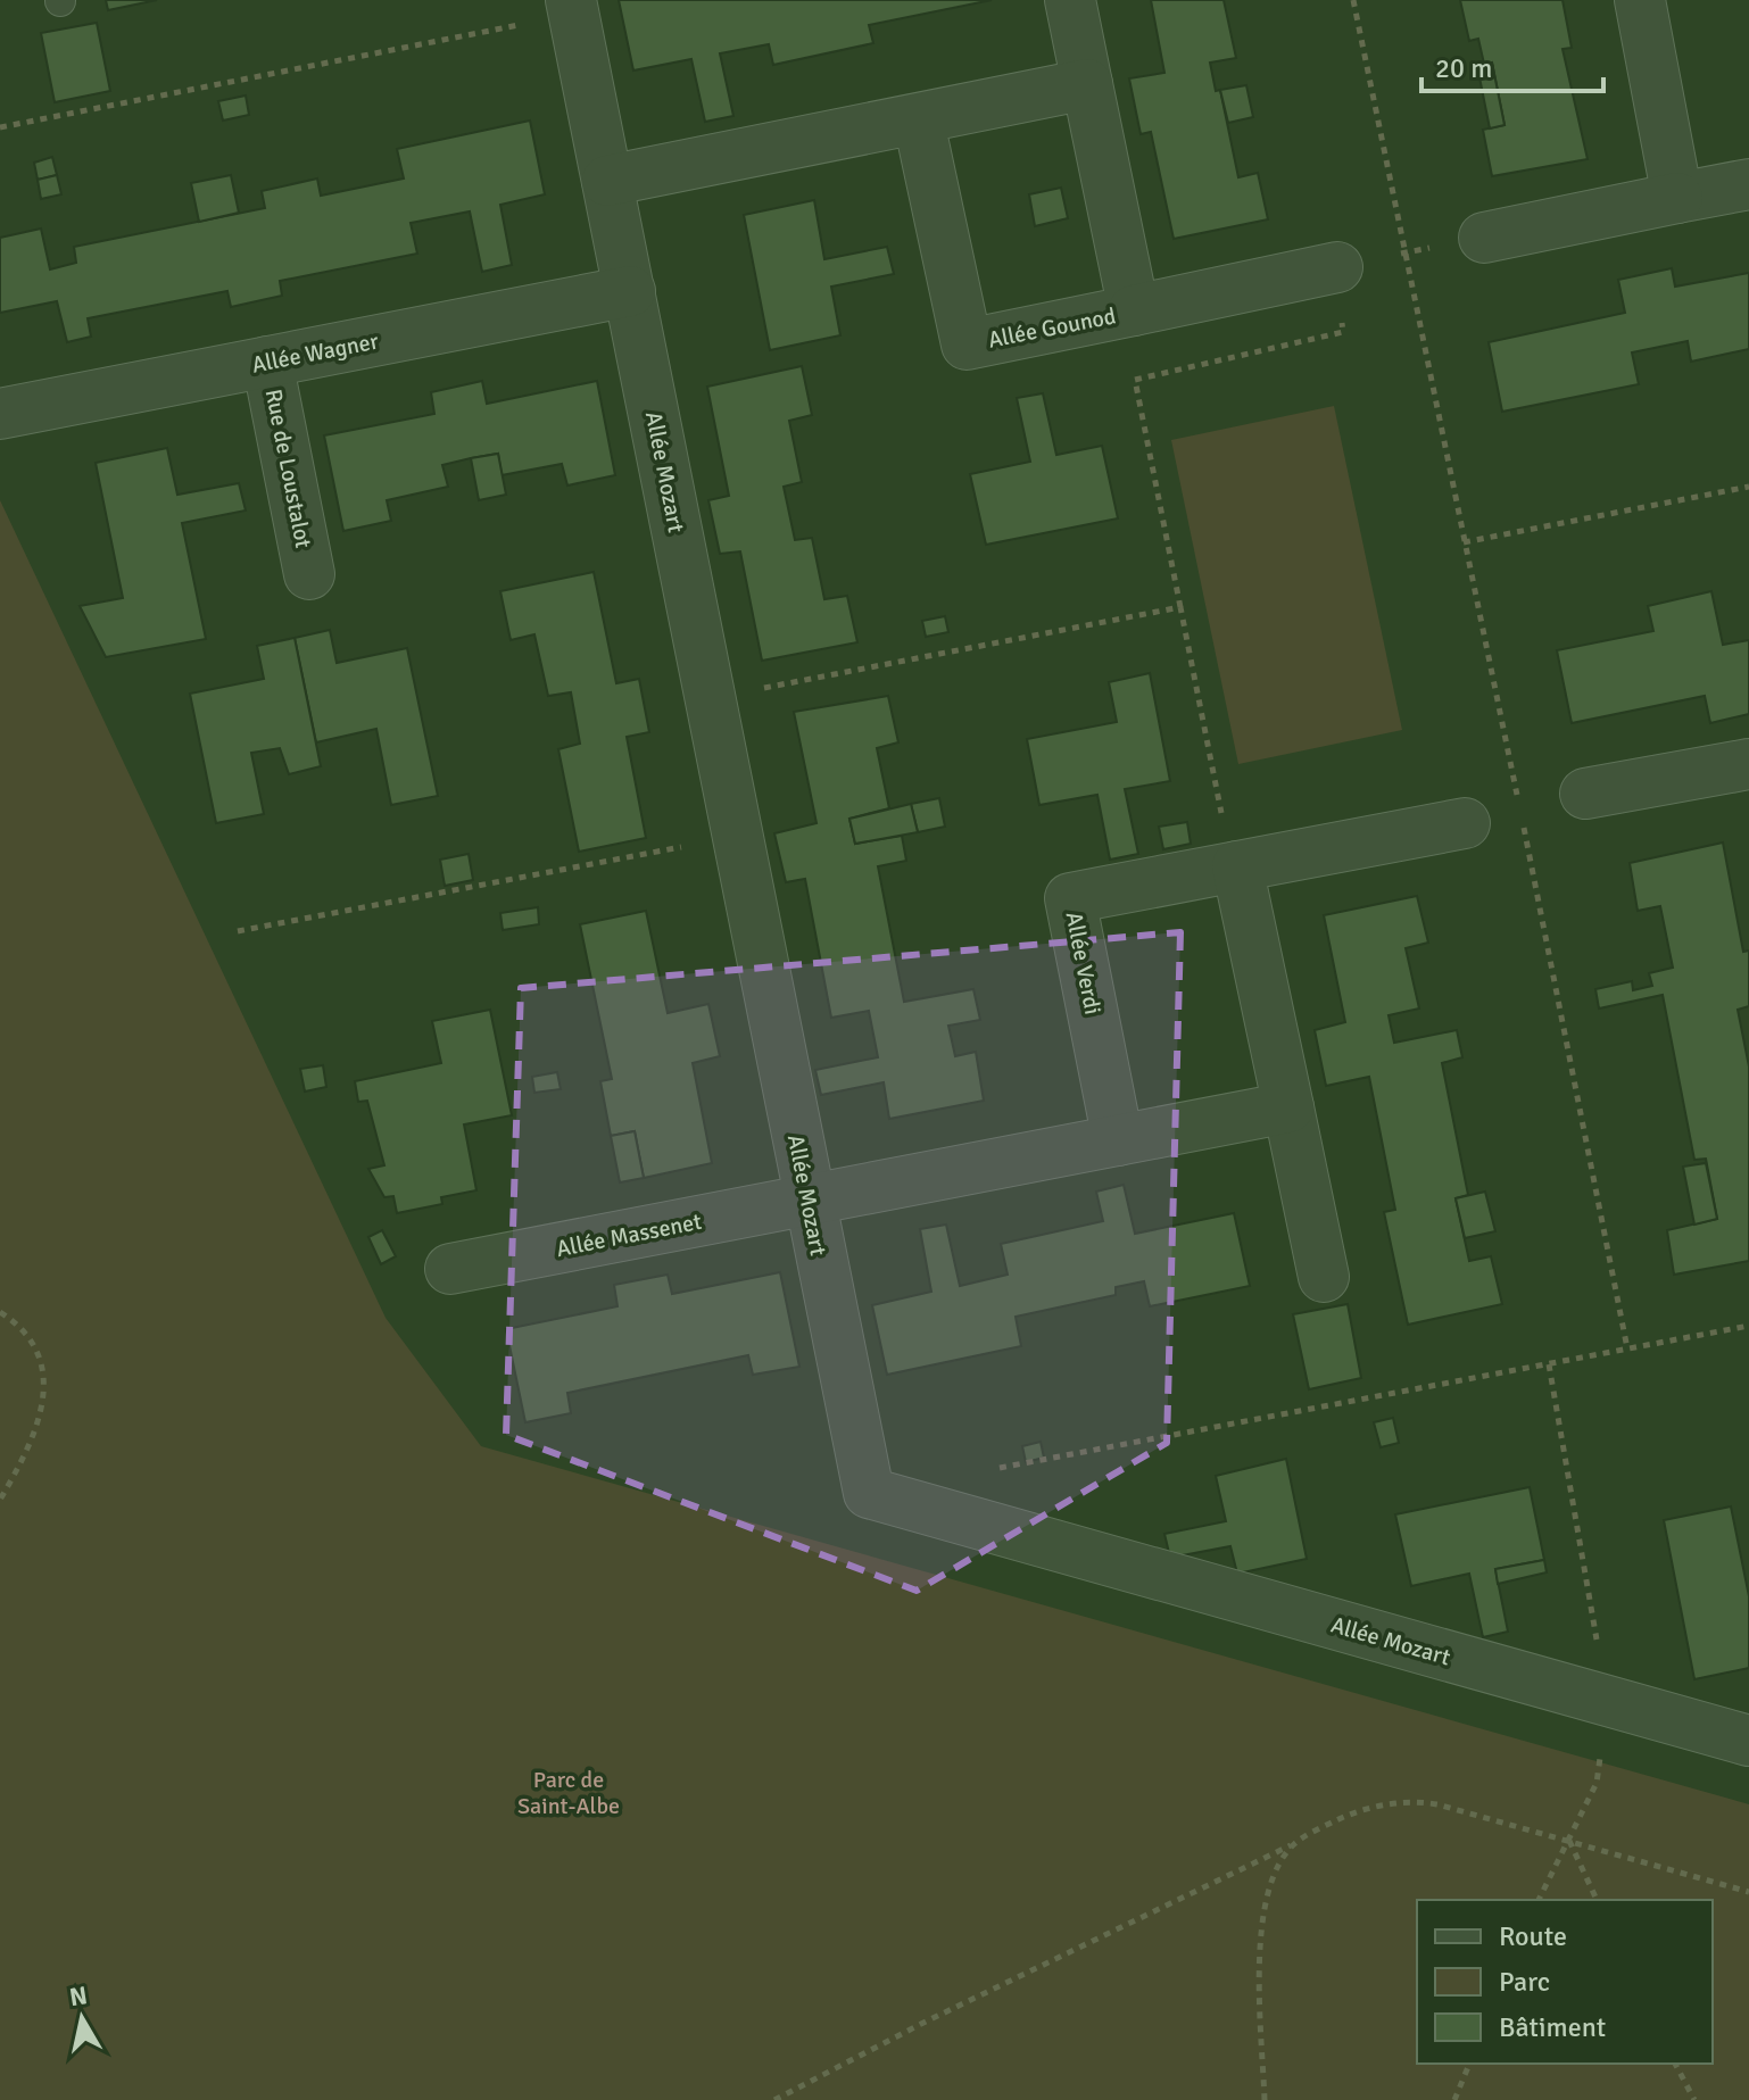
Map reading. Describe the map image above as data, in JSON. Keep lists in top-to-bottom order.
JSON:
{
  "streets": {
    "street": [
      "Allée Gounod",
      "Allée Wagner",
      "Rue de Loustalot",
      "Allée Mozart",
      "Allée Verdi",
      "Allée Massenet"
    ]
  },
  "crossings": [
    ["Allée Wagner", "Rue de Loustalot"],
    ["Allée Wagner", "Allée Mozart"],
    ["Allée Mozart", "Allée Massenet"]
  ],
  "parks": ["Parc de Saint-Albe"],
  "legend": ["Route", "Parc", "Bâtiment"],
  "scale_bar": "20 m",
  "north": "top"
}
